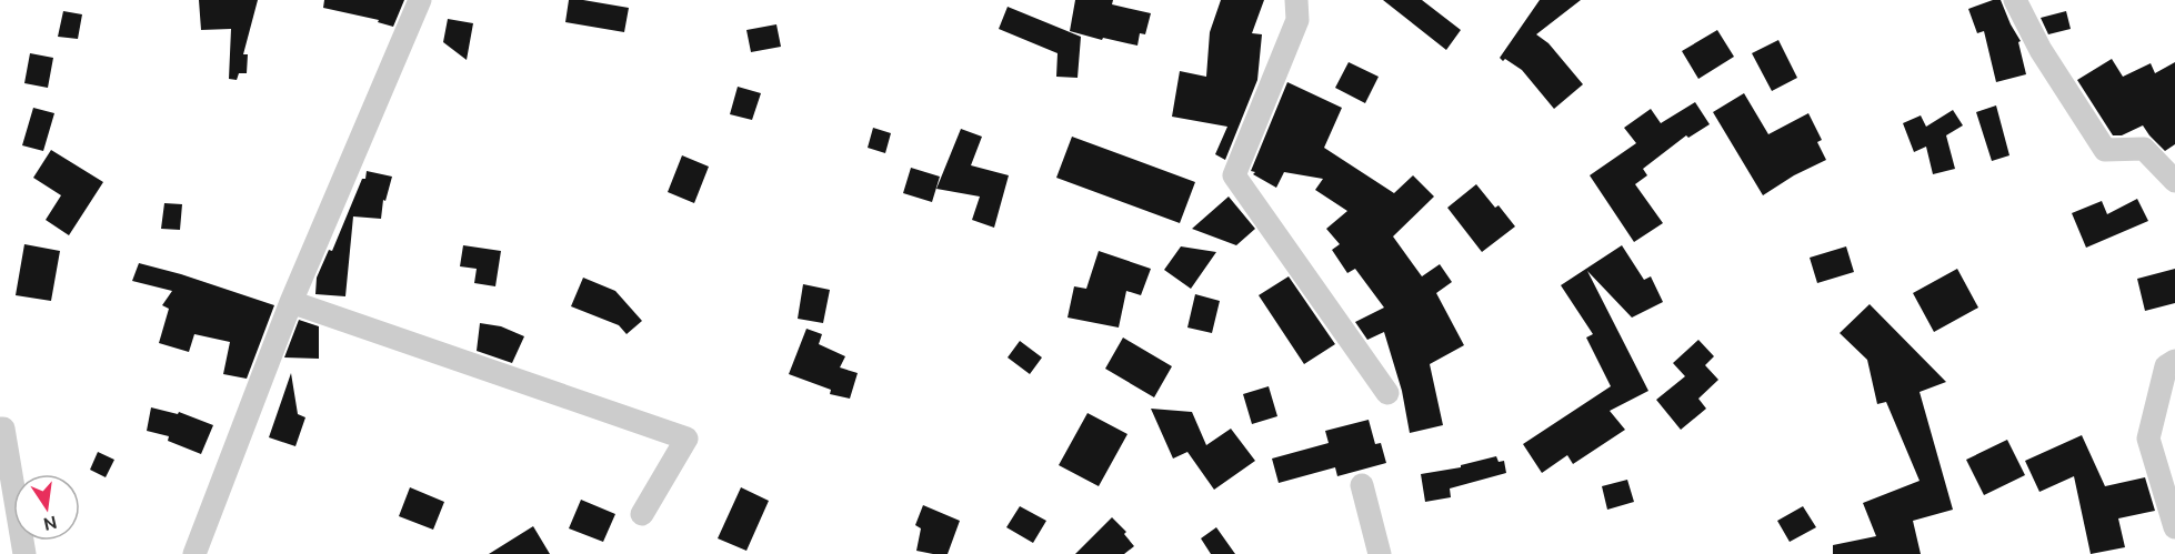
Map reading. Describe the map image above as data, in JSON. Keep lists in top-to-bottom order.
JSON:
{
  "north": "bottom"
}
